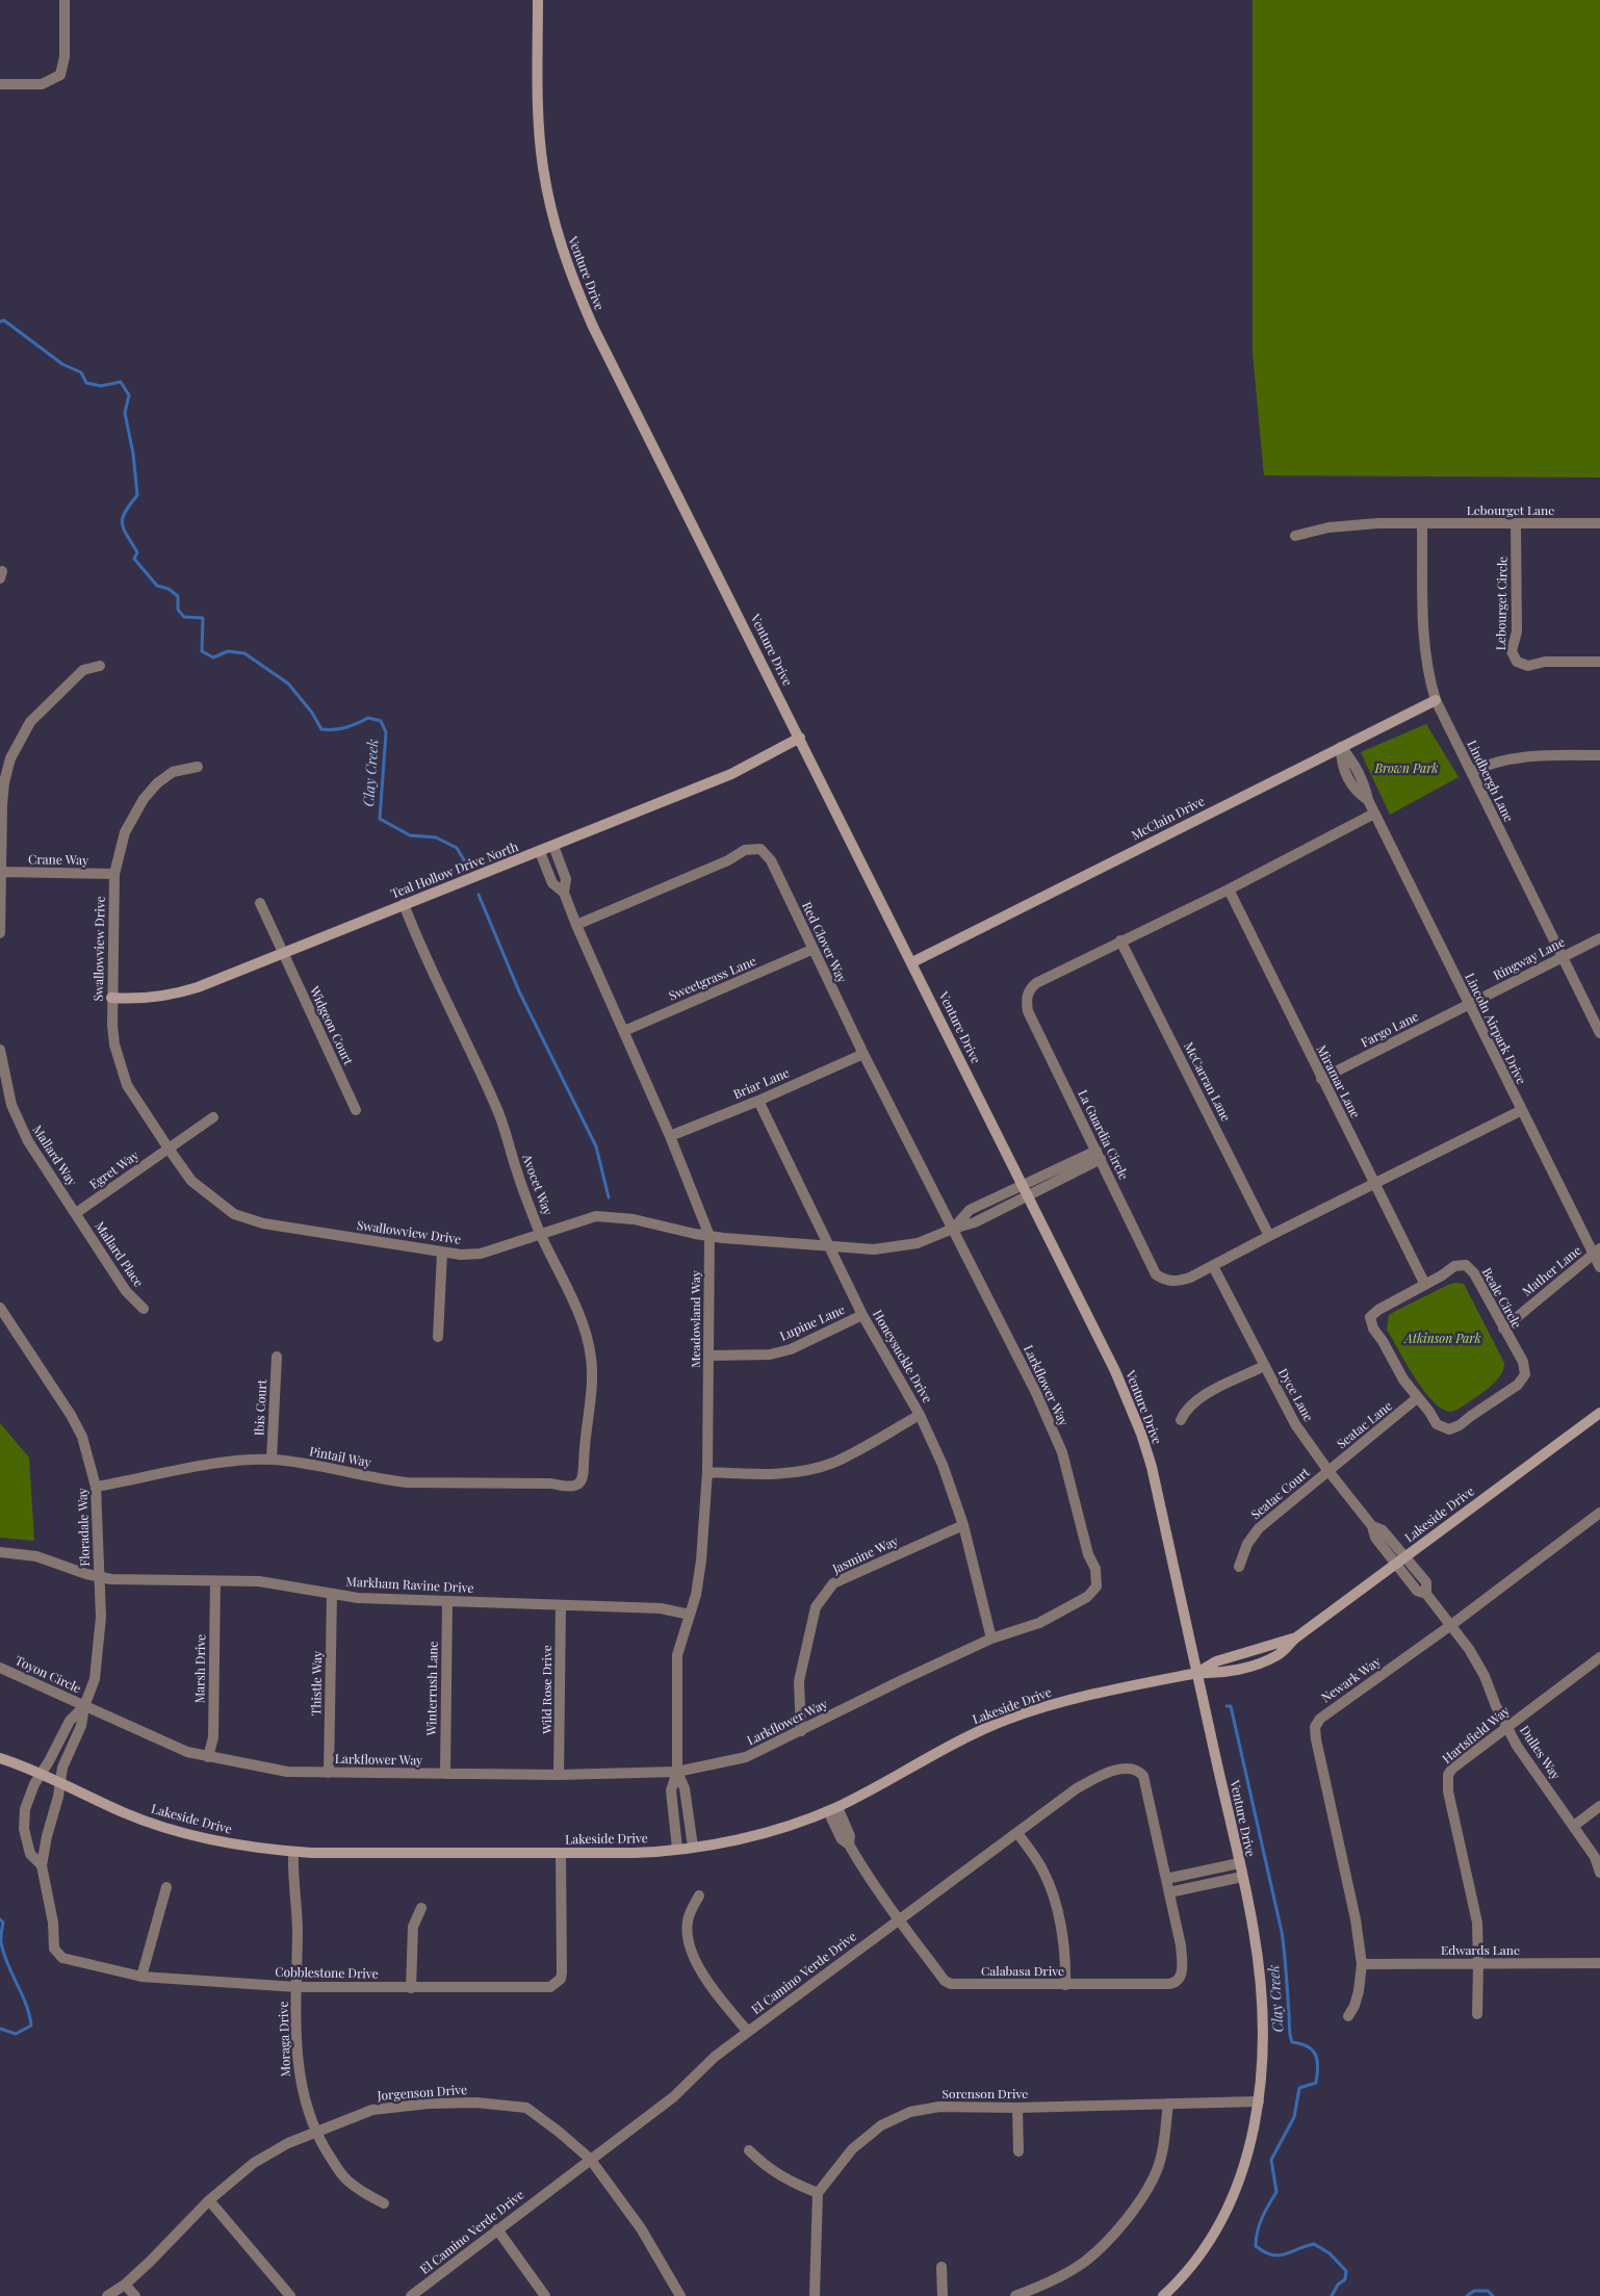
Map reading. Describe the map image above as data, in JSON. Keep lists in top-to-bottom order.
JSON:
{
  "streets": {
    "street": [
      "Venture Drive",
      "Lebourget Lane",
      "Lebourget Circle",
      "Lindbergh Lane",
      "McClain Drive",
      "Crane Way",
      "Teal Hollow Drive North",
      "Red Clover Way",
      "Swallowview Drive",
      "Ringway Lane",
      "Sweetgrass Lane",
      "Widgeon Court",
      "Lincoln Airpark Drive",
      "Fargo Lane",
      "McCarran Lane",
      "Miramar Lane",
      "Briar Lane",
      "La Guardia Circle",
      "Mallard Way",
      "Egret Way",
      "Avocet Way",
      "Mallard Place",
      "Mather Lane",
      "Beale Circle",
      "Meadowland Way",
      "Lupine Lane",
      "Honeysuckle Drive",
      "Larkflower Way",
      "Dyce Lane",
      "Ibis Court",
      "Seatac Lane",
      "Pintail Way",
      "Seatac Court",
      "Lakeside Drive",
      "Floradale Way",
      "Jasmine Way",
      "Markham Ravine Drive",
      "Marsh Drive",
      "Toyon Circle",
      "Newark Way",
      "Thistle Way",
      "Winterrush Lane",
      "Wild Rose Drive",
      "Hartsfield Way",
      "Dulles Way",
      "Edwards Lane",
      "Calabasa Drive",
      "Cobblestone Drive",
      "El Camino Verde Drive",
      "Moraga Drive",
      "Jorgenson Drive",
      "Sorenson Drive"
    ]
  },
  "crossings": [
    ["Venture Drive", "McClain Drive"],
    ["Venture Drive", "Teal Hollow Drive North"],
    ["Venture Drive", "Swallowview Drive"],
    ["Venture Drive", "Lakeside Drive"],
    ["Venture Drive", "Sorenson Drive"],
    ["Lebourget Lane", "Lebourget Circle"],
    ["Lebourget Lane", "Lindbergh Lane"],
    ["Lindbergh Lane", "McClain Drive"],
    ["Lindbergh Lane", "Ringway Lane"],
    ["McClain Drive", "Lincoln Airpark Drive"],
    ["Crane Way", "Swallowview Drive"],
    ["Teal Hollow Drive North", "Swallowview Drive"],
    ["Teal Hollow Drive North", "Widgeon Court"],
    ["Teal Hollow Drive North", "Avocet Way"],
    ["Teal Hollow Drive North", "Meadowland Way"],
    ["Red Clover Way", "Swallowview Drive"],
    ["Red Clover Way", "Sweetgrass Lane"],
    ["Red Clover Way", "Briar Lane"],
    ["Red Clover Way", "Meadowland Way"],
    ["Red Clover Way", "Larkflower Way"],
    ["Swallowview Drive", "La Guardia Circle"],
    ["Swallowview Drive", "Egret Way"],
    ["Swallowview Drive", "Avocet Way"],
    ["Swallowview Drive", "Meadowland Way"],
    ["Swallowview Drive", "Honeysuckle Drive"],
    ["Swallowview Drive", "Larkflower Way"],
    ["Ringway Lane", "Lincoln Airpark Drive"],
    ["Ringway Lane", "Fargo Lane"],
    ["Sweetgrass Lane", "Meadowland Way"],
    ["Lincoln Airpark Drive", "Fargo Lane"],
    ["Lincoln Airpark Drive", "La Guardia Circle"],
    ["Lincoln Airpark Drive", "Mather Lane"],
    ["Fargo Lane", "Miramar Lane"],
    ["McCarran Lane", "La Guardia Circle"],
    ["Miramar Lane", "La Guardia Circle"],
    ["Miramar Lane", "Beale Circle"],
    ["Briar Lane", "Meadowland Way"],
    ["Briar Lane", "Honeysuckle Drive"],
    ["La Guardia Circle", "Dyce Lane"],
    ["Mallard Way", "Egret Way"],
    ["Mallard Way", "Mallard Place"],
    ["Egret Way", "Mallard Place"],
    ["Avocet Way", "Pintail Way"],
    ["Mather Lane", "Beale Circle"],
    ["Beale Circle", "Seatac Lane"],
    ["Meadowland Way", "Lupine Lane"],
    ["Meadowland Way", "Larkflower Way"],
    ["Meadowland Way", "Lakeside Drive"],
    ["Meadowland Way", "Markham Ravine Drive"],
    ["Lupine Lane", "Honeysuckle Drive"],
    ["Honeysuckle Drive", "Larkflower Way"],
    ["Honeysuckle Drive", "Jasmine Way"],
    ["Larkflower Way", "Floradale Way"],
    ["Larkflower Way", "Jasmine Way"],
    ["Larkflower Way", "Marsh Drive"],
    ["Larkflower Way", "Toyon Circle"],
    ["Larkflower Way", "Thistle Way"],
    ["Larkflower Way", "Winterrush Lane"],
    ["Larkflower Way", "Wild Rose Drive"],
    ["Dyce Lane", "Seatac Lane"],
    ["Dyce Lane", "Seatac Court"],
    ["Dyce Lane", "Lakeside Drive"],
    ["Dyce Lane", "Dulles Way"],
    ["Ibis Court", "Pintail Way"],
    ["Seatac Lane", "Seatac Court"],
    ["Pintail Way", "Floradale Way"],
    ["Lakeside Drive", "Floradale Way"],
    ["Lakeside Drive", "Dulles Way"],
    ["Lakeside Drive", "Calabasa Drive"],
    ["Lakeside Drive", "Cobblestone Drive"],
    ["Lakeside Drive", "Moraga Drive"],
    ["Floradale Way", "Markham Ravine Drive"],
    ["Floradale Way", "Toyon Circle"],
    ["Floradale Way", "Cobblestone Drive"],
    ["Markham Ravine Drive", "Marsh Drive"],
    ["Markham Ravine Drive", "Thistle Way"],
    ["Markham Ravine Drive", "Winterrush Lane"],
    ["Markham Ravine Drive", "Wild Rose Drive"],
    ["Newark Way", "Dulles Way"],
    ["Newark Way", "Edwards Lane"],
    ["Hartsfield Way", "Dulles Way"],
    ["Hartsfield Way", "Edwards Lane"],
    ["Calabasa Drive", "El Camino Verde Drive"],
    ["Cobblestone Drive", "Moraga Drive"],
    ["El Camino Verde Drive", "Jorgenson Drive"],
    ["Moraga Drive", "Jorgenson Drive"]
  ],
  "water": ["Clay Creek"],
  "parks": ["Brown Park", "Atkinson Park"]
}
